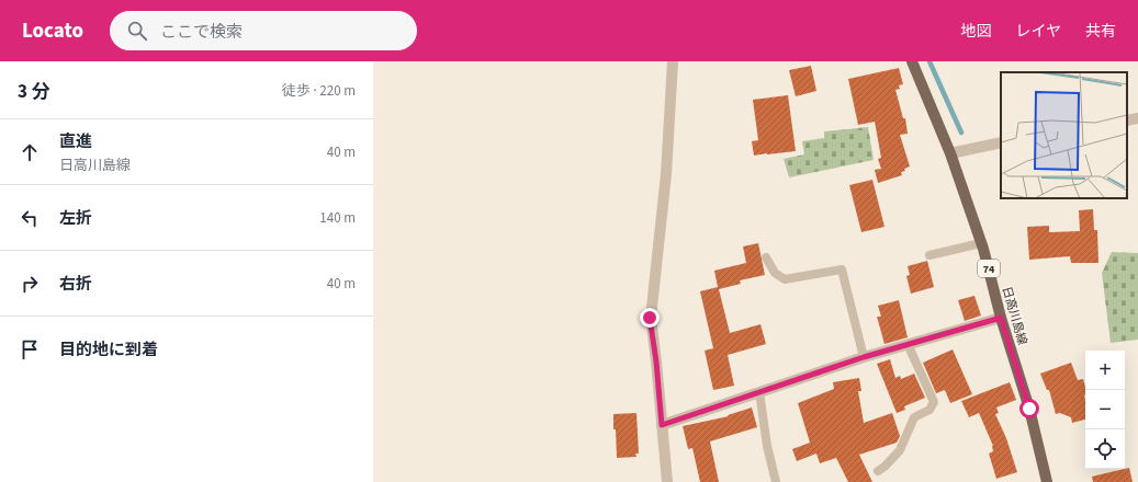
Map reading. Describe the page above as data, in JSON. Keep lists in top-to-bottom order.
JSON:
{
  "streets": {
    "main road": ["74", "日高川島線"]
  },
  "page": {
    "header": "Locato",
    "search": "ここで検索",
    "nav": ["地図", "レイヤ", "共有"],
    "heading": ["3 分", "徒歩 · 220 m"],
    "list": [
      ["直進", "日高川島線", "40 m"],
      ["左折", "140 m"],
      ["右折", "40 m"],
      "目的地に到着"
    ],
    "map_buttons": ["+", "−"]
  }
}
